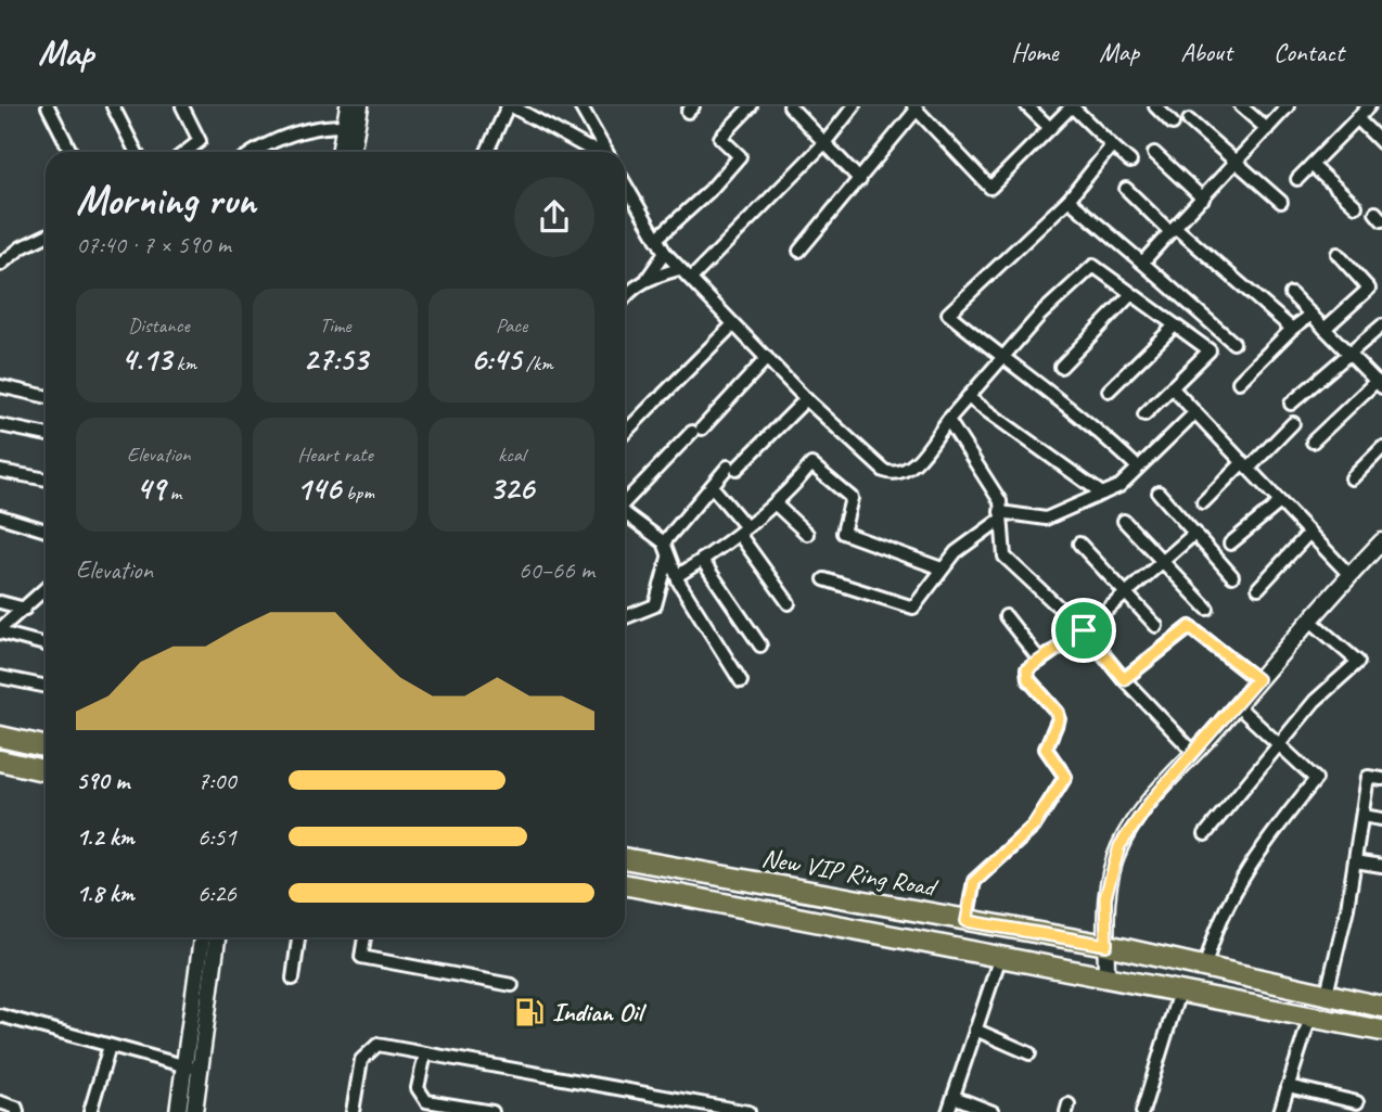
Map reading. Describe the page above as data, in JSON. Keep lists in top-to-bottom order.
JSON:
{
  "streets": {
    "main road": ["New VIP Ring Road"]
  },
  "places": {
    "fuel station": ["Indian Oil"]
  },
  "page": {
    "header": "Map",
    "nav": [
      "Home",
      "Map",
      "About",
      "Contact"
    ],
    "heading": ["Morning run", "07:40 · 7 × 590 m"],
    "stats": [
      ["Distance", "4.13 km"],
      ["Time", "27:53"],
      ["Pace", "6:45 /km"],
      ["Elevation", "49 m"],
      ["Heart rate", "146 bpm"],
      ["kcal", "326"]
    ],
    "chart": ["Elevation", "60–66 m"],
    "list": [
      {
        "name": "590 m",
        "note": "7:00"
      },
      {
        "name": "1.2 km",
        "note": "6:51"
      },
      {
        "name": "1.8 km",
        "note": "6:26"
      }
    ]
  }
}
